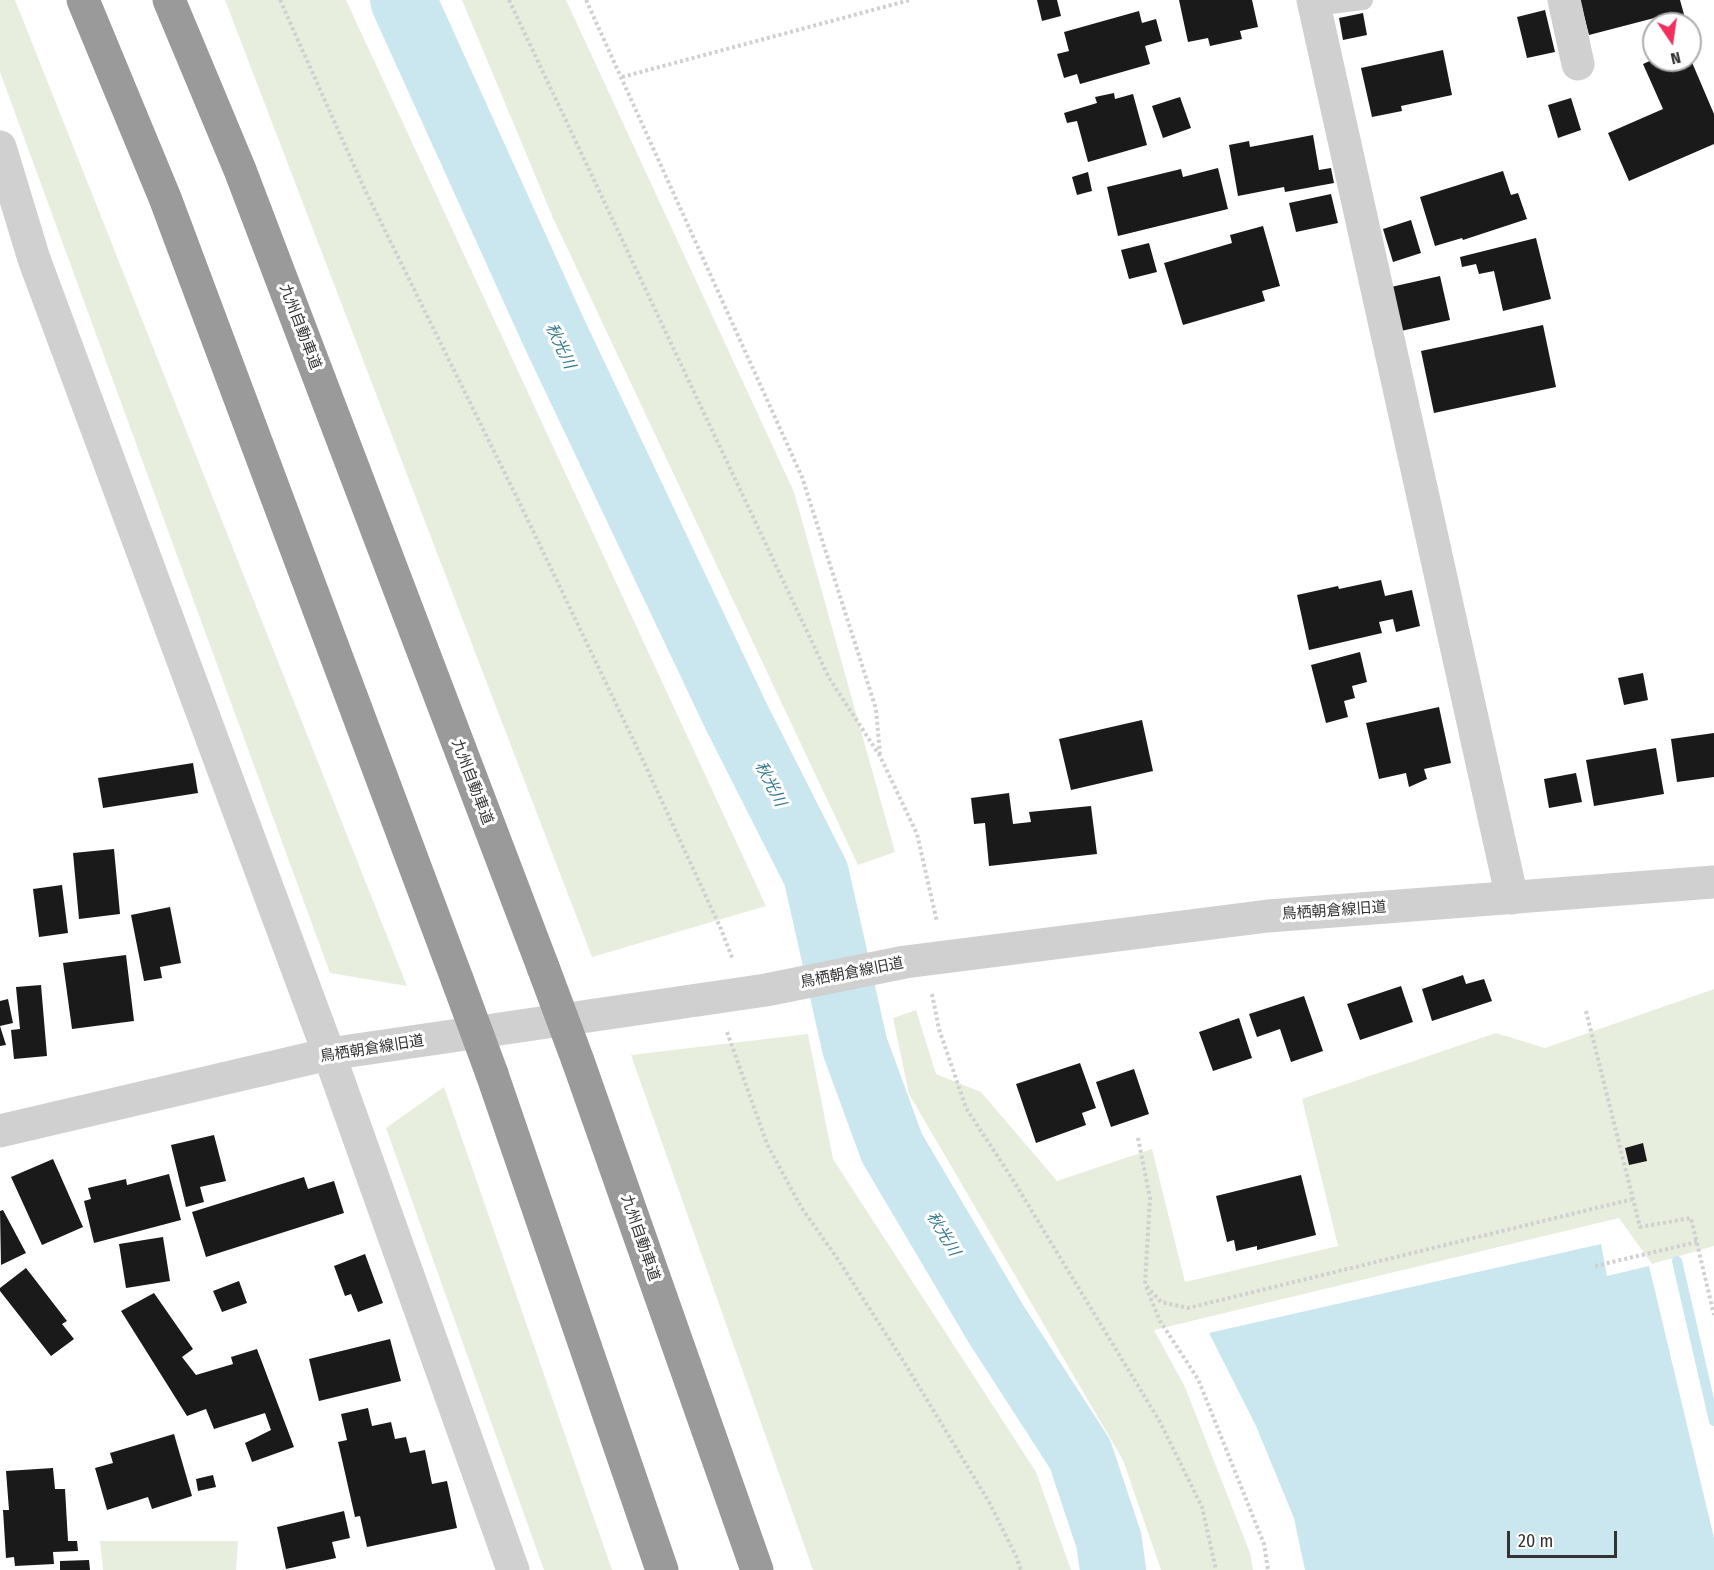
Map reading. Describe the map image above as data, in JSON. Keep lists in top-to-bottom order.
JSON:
{
  "streets": {
    "highway": ["九州自動車道"],
    "street": ["鳥栖朝倉線旧道"]
  },
  "water": ["秋光川"],
  "scale_bar": "20 m",
  "north": "bottom"
}
